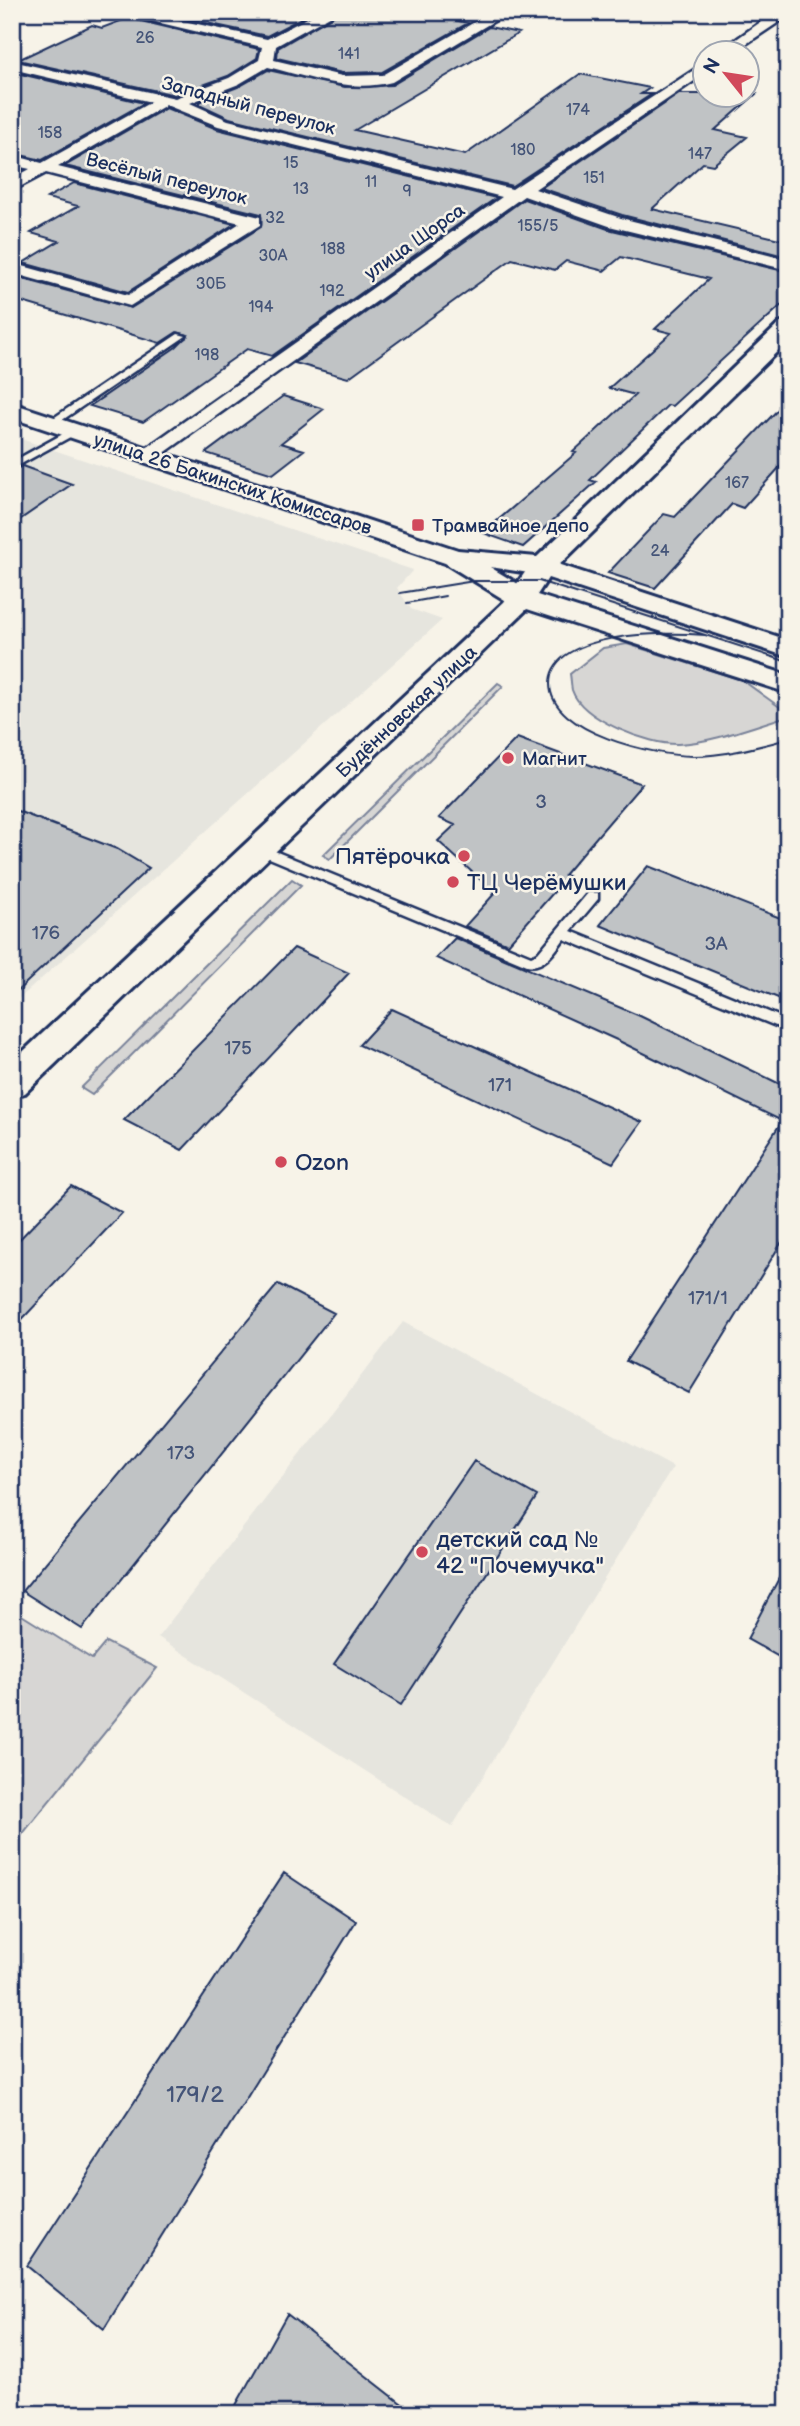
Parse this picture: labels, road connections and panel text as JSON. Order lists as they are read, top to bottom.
{
  "streets": {
    "main road": ["улица 26 Бакинских Комиссаров", "Будённовская улица"],
    "street": ["Западный переулок", "Весёлый переулок", "улица Щорса"]
  },
  "crossings": [
    ["Западный переулок", "улица Щорса"],
    ["улица Щорса", "улица 26 Бакинских Комиссаров"],
    ["улица 26 Бакинских Комиссаров", "Будённовская улица"]
  ],
  "places": {
    "transit": ["Трамвайное депо"],
    "other": [
      "Магнит",
      "Пятёрочка",
      "ТЦ Черёмушки",
      "Ozon",
      "детский сад № 42 \"Почемучка\""
    ]
  },
  "house_numbers": [
    "26",
    "141",
    "174",
    "158",
    "180",
    "147",
    "15",
    "151",
    "11",
    "13",
    "9",
    "32",
    "155/5",
    "188",
    "30А",
    "30Б",
    "192",
    "194",
    "198",
    "167",
    "24",
    "3",
    "176",
    "3А",
    "175",
    "171",
    "171/1",
    "173",
    "179/2"
  ],
  "north": "top left"
}
